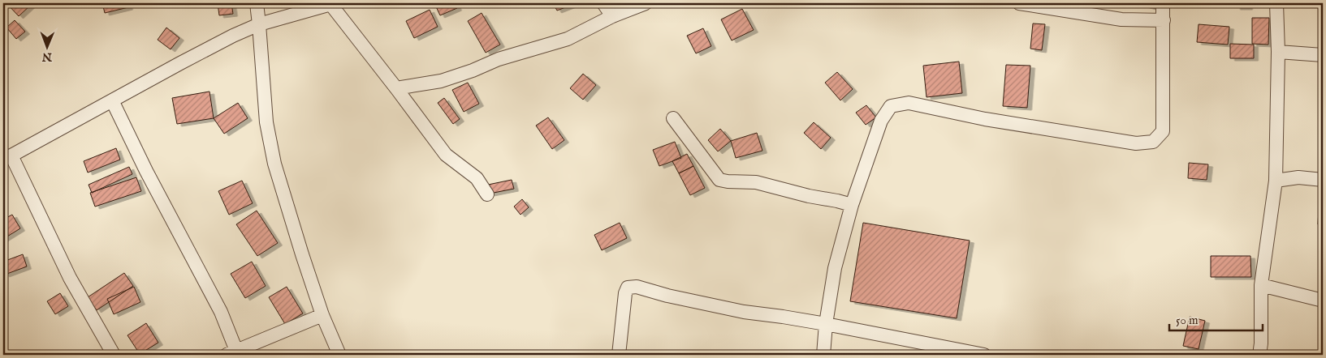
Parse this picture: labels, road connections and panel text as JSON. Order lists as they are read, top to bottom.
{
  "scale_bar": "50 m",
  "north": "bottom"
}
